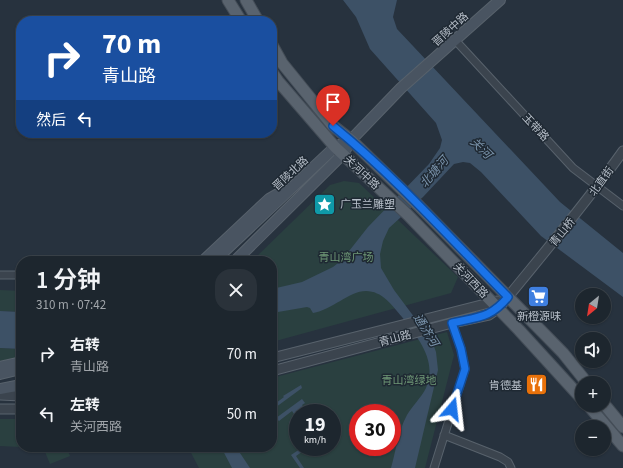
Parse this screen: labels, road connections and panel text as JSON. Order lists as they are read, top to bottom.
{
  "streets": {
    "main road": [
      "晋陵中路",
      "关河中路",
      "晋陵北路",
      "关河西路"
    ],
    "street": [
      "玉带路",
      "北直街",
      "青山桥",
      "青山路"
    ]
  },
  "crossings": [
    ["晋陵中路", "玉带路"],
    ["晋陵中路", "关河中路"],
    ["晋陵中路", "晋陵北路"],
    ["玉带路", "北直街"],
    ["关河中路", "晋陵北路"],
    ["关河中路", "关河西路"],
    ["北直街", "青山桥"],
    ["青山桥", "关河西路"],
    ["青山桥", "青山路"],
    ["关河西路", "青山路"]
  ],
  "water": ["关河", "北塘河", "通济河"],
  "parks": ["青山湾广场", "青山湾绿地"],
  "places": {
    "place": ["广玉兰雕塑"],
    "supermarket": ["新橙源味"],
    "restaurant": ["肯德基"]
  },
  "north": "bottom left",
  "page": {
    "turn": ["70 m", "青山路"],
    "then": "然后",
    "heading": ["1 分钟", "310 m · 07:42"],
    "map_buttons": ["+", "−"],
    "list": [
      {
        "name": "右转",
        "note": "青山路",
        "value": "70 m"
      },
      {
        "name": "左转",
        "note": "关河西路",
        "value": "50 m"
      }
    ],
    "speed": "19 km/h",
    "limit": "30"
  }
}
